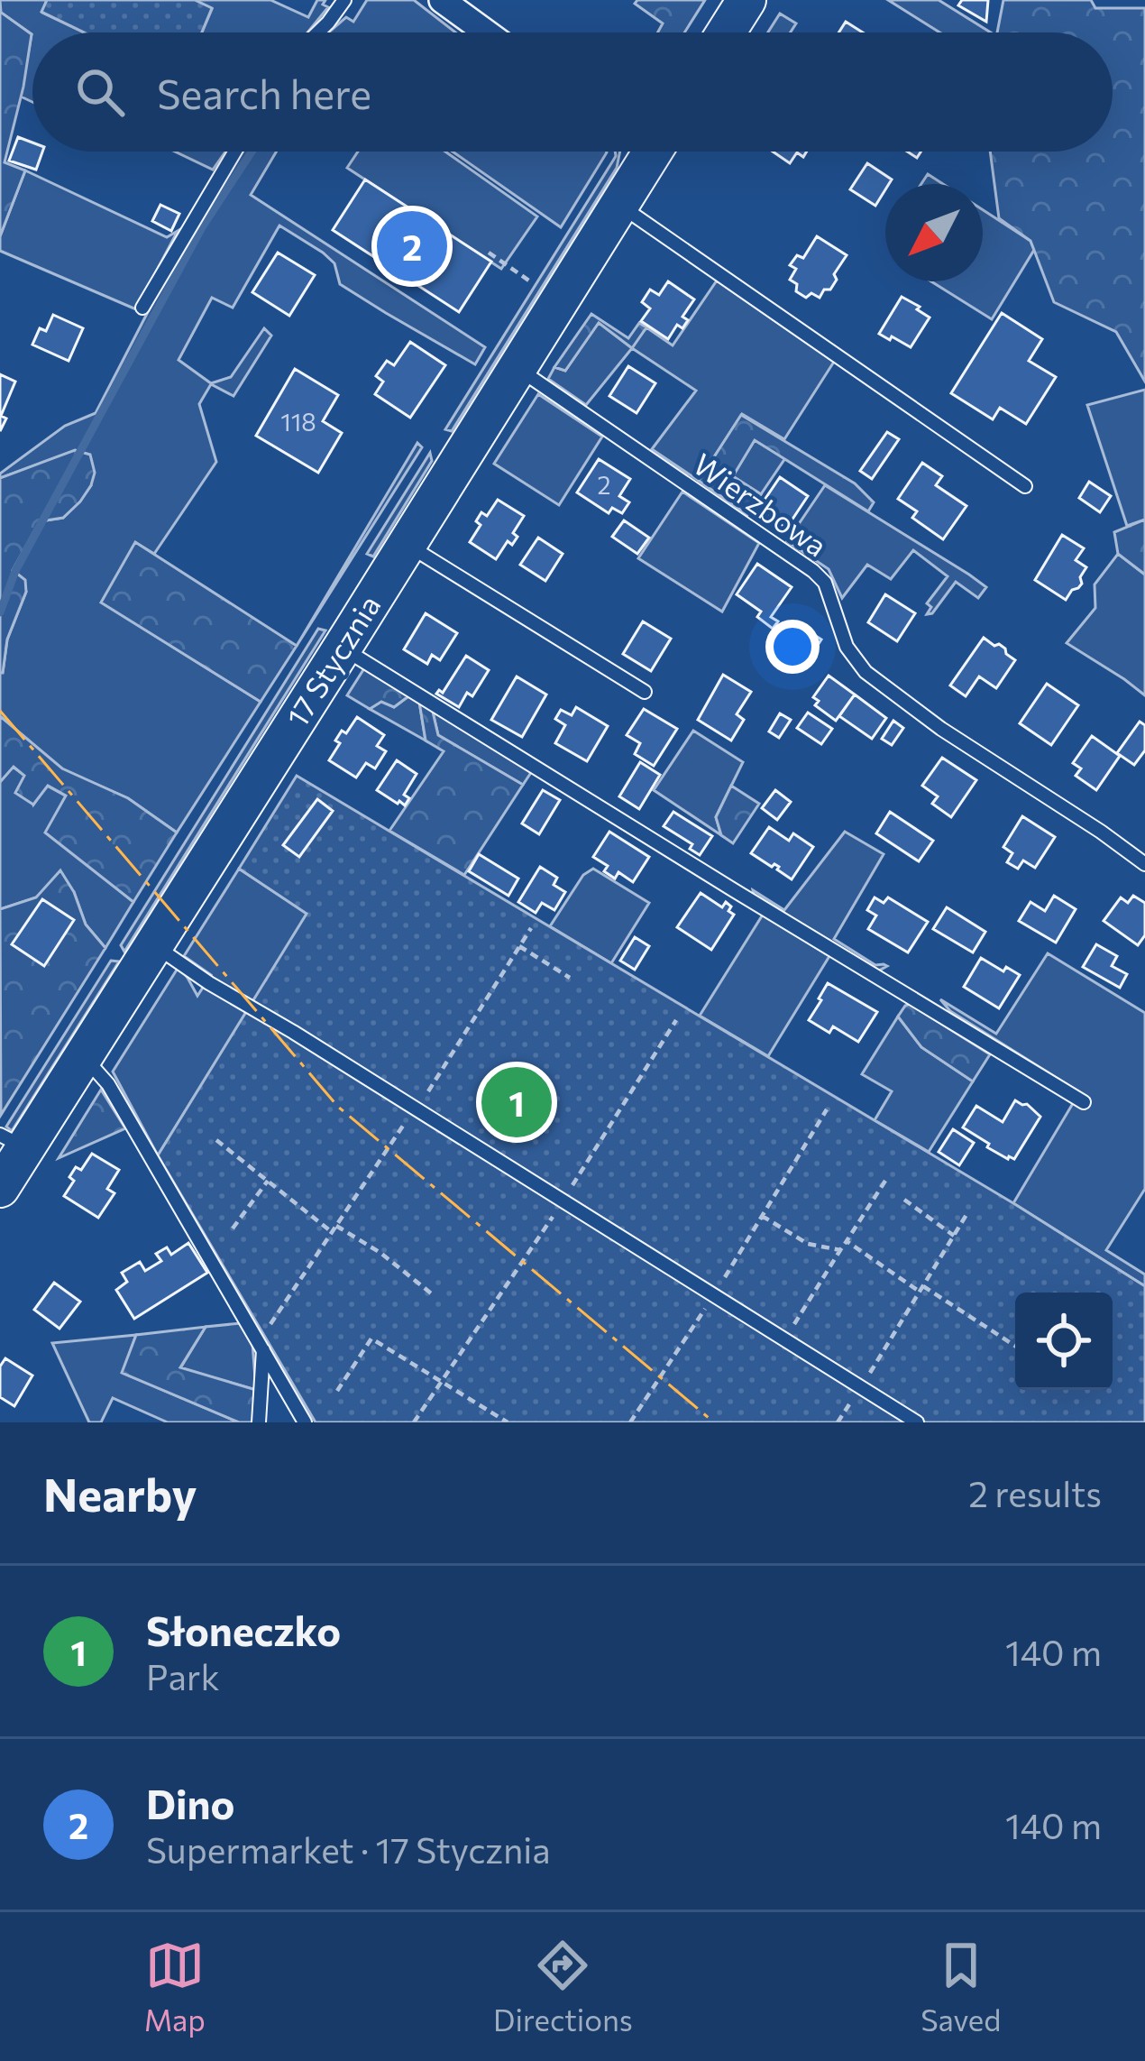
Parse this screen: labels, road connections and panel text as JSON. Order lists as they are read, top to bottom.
{
  "streets": {
    "main road": ["17 Stycznia"],
    "lane": ["Wierzbowa"]
  },
  "crossings": [
    ["Wierzbowa", "17 Stycznia"]
  ],
  "house_numbers": ["118", "2"],
  "north": "bottom left",
  "page": {
    "search": "Search here",
    "pins": ["2", "1"],
    "heading": ["Nearby", "2 results"],
    "list": [
      {
        "mark": "1",
        "name": "Słoneczko",
        "note": "Park",
        "value": "140 m"
      },
      {
        "mark": "2",
        "name": "Dino",
        "note": "Supermarket · 17 Stycznia",
        "value": "140 m"
      }
    ],
    "nav": ["Map", "Directions", "Saved"]
  }
}
